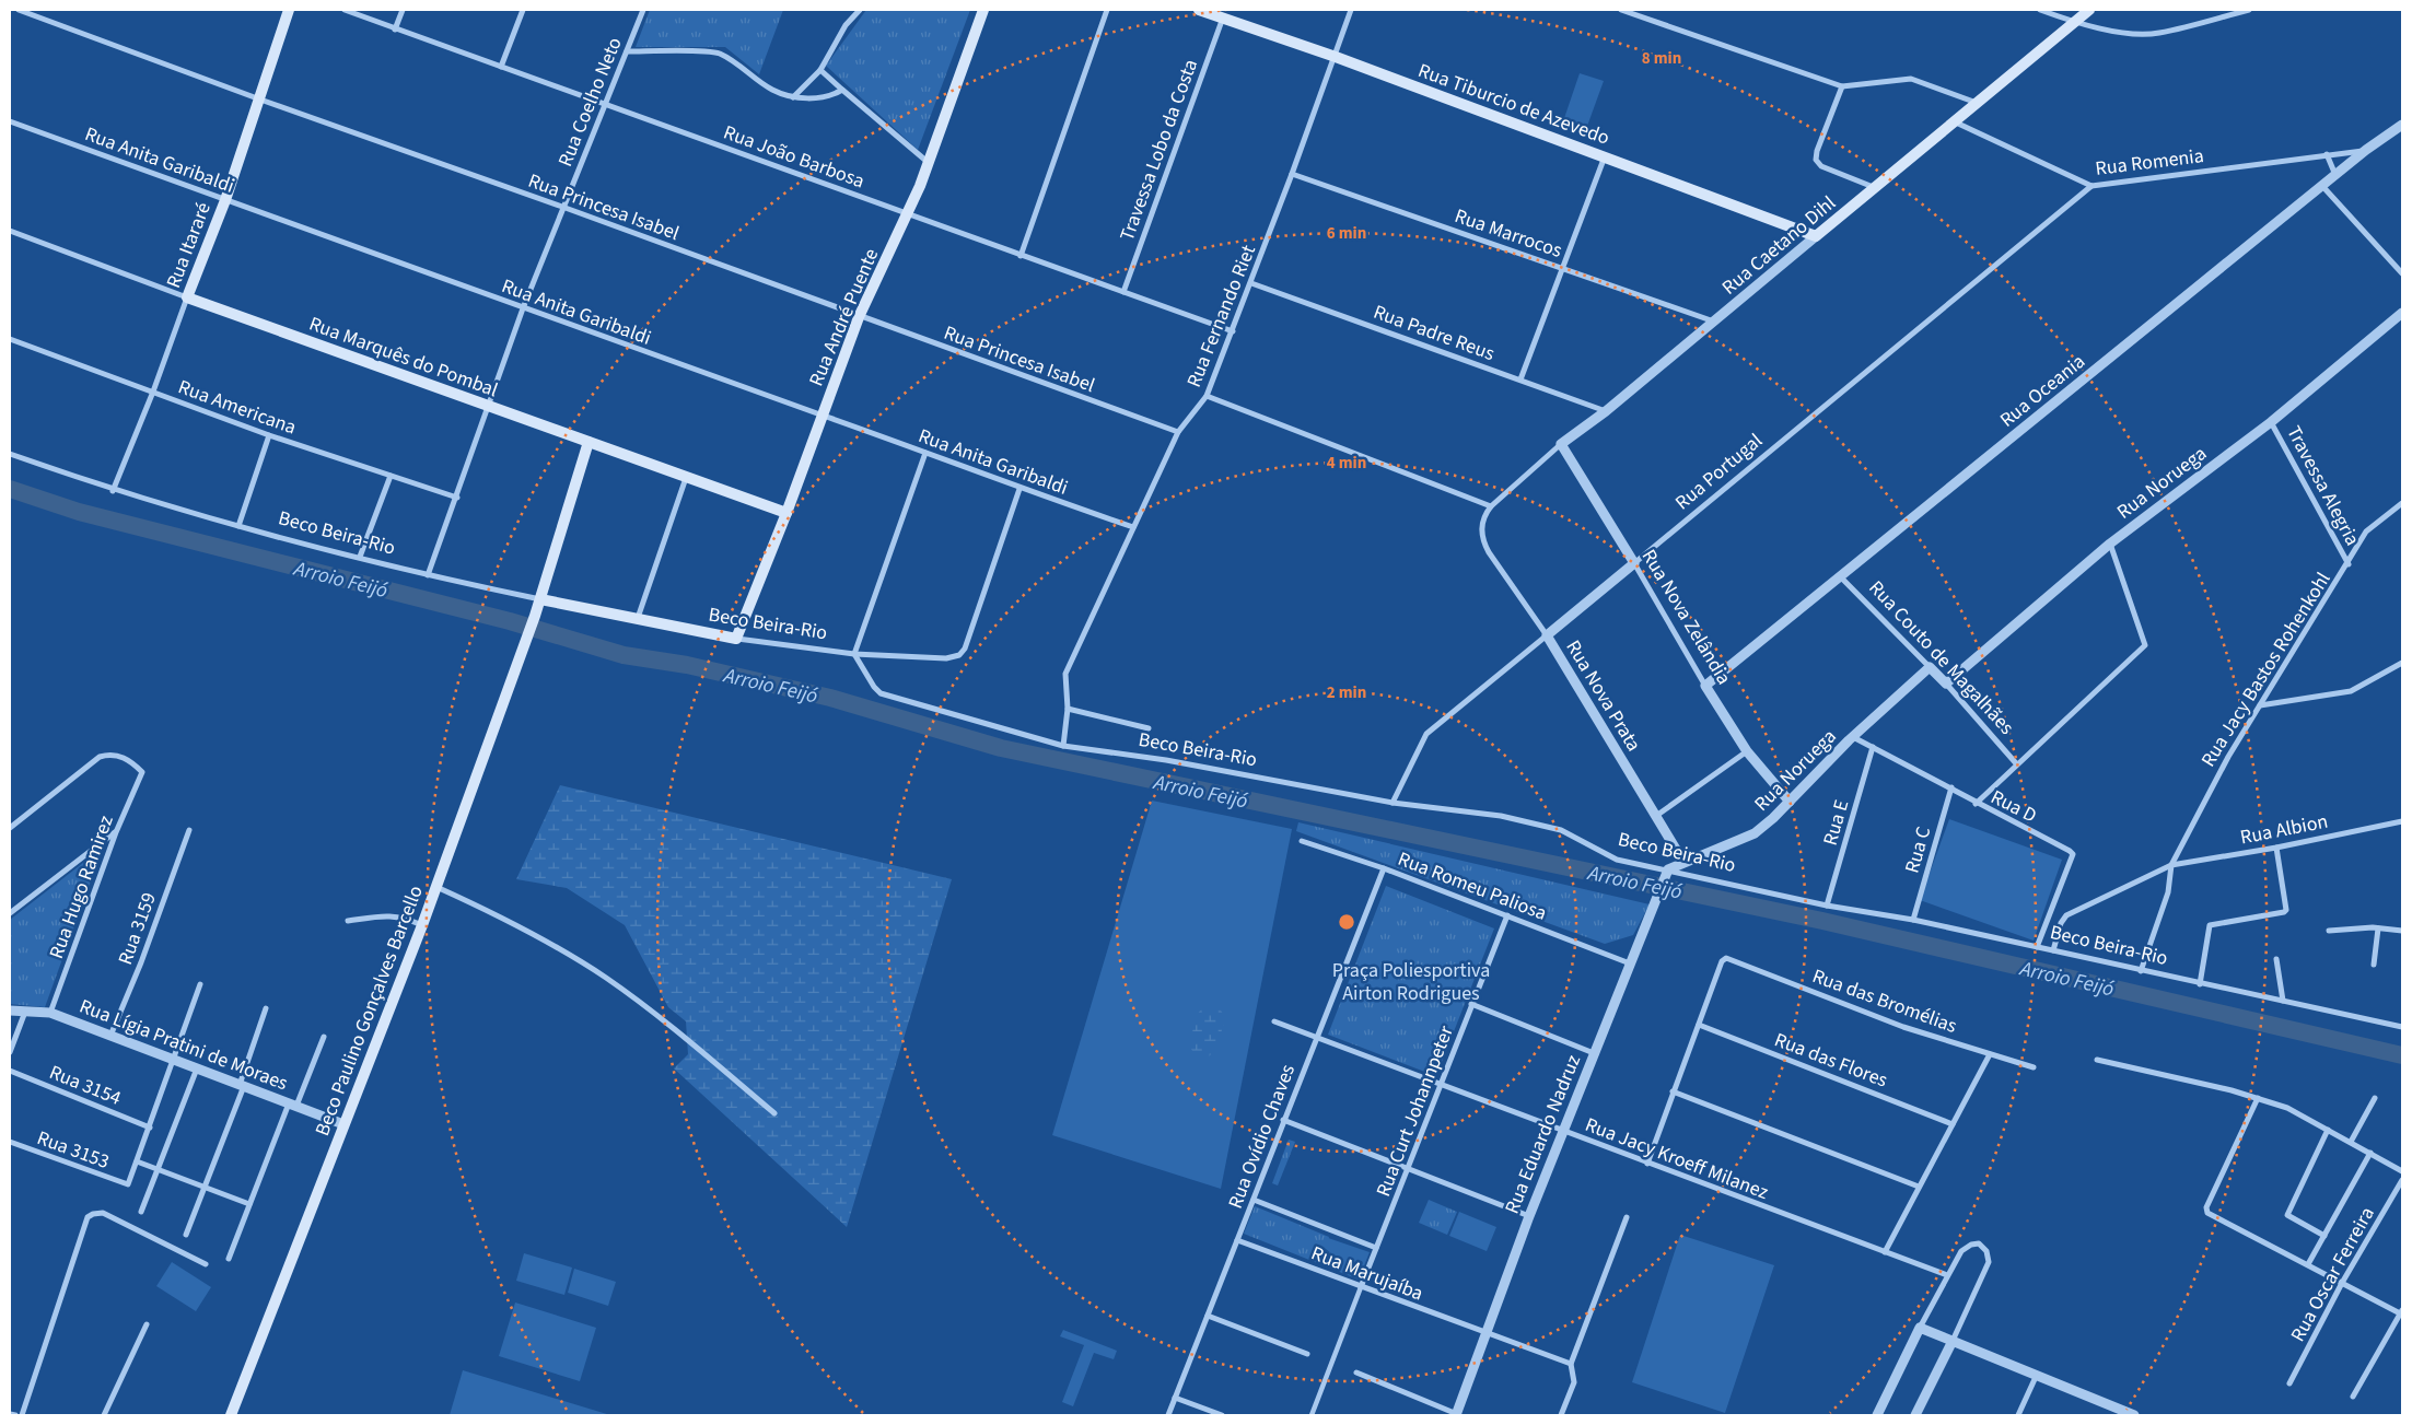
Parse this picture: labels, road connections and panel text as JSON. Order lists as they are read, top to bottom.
{
  "streets": {
    "main road": [
      "Rua Tiburcio de Azevedo",
      "Rua Itararé",
      "Rua Caetano Dihl",
      "Rua André Puente",
      "Rua Marquês do Pombal",
      "Beco Beira-Rio",
      "Beco Paulino Gonçalves Barcello"
    ],
    "street": [
      "Rua Coelho Neto",
      "Travessa Lobo da Costa",
      "Rua João Barbosa",
      "Rua Anita Garibaldi",
      "Rua Romenia",
      "Rua Princesa Isabel",
      "Rua Marrocos",
      "Rua Fernando Riet",
      "Rua Padre Reus",
      "Rua Oceania",
      "Rua Americana",
      "Rua Portugal",
      "Rua Noruega",
      "Travessa Alegria",
      "Rua Nova Zelândia",
      "Rua Couto de Magalhães",
      "Rua Jacy Bastos Rohenkohl",
      "Rua Nova Prata",
      "Rua D",
      "Rua E",
      "Rua Albion",
      "Rua C",
      "Rua Romeu Paliosa",
      "Rua Hugo Ramirez",
      "Rua 3159",
      "Rua das Bromélias",
      "Rua Lígia Pratini de Moraes",
      "Rua das Flores",
      "Rua 3154",
      "Rua Curt Johannpeter",
      "Rua Eduardo Nadruz",
      "Rua Ovídio Chaves",
      "Rua 3153",
      "Rua Jacy Kroeff Milanez",
      "Rua Marujaíba",
      "Rua Oscar Ferreira"
    ]
  },
  "crossings": [
    ["Rua Coelho Neto", "Rua João Barbosa"],
    ["Rua Coelho Neto", "Rua Anita Garibaldi"],
    ["Rua Coelho Neto", "Rua Princesa Isabel"],
    ["Rua Coelho Neto", "Rua Marquês do Pombal"],
    ["Rua Coelho Neto", "Rua Americana"],
    ["Rua Coelho Neto", "Beco Beira-Rio"],
    ["Rua Tiburcio de Azevedo", "Travessa Lobo da Costa"],
    ["Rua Tiburcio de Azevedo", "Rua Caetano Dihl"],
    ["Rua Tiburcio de Azevedo", "Rua Fernando Riet"],
    ["Travessa Lobo da Costa", "Rua João Barbosa"],
    ["Rua João Barbosa", "Rua Fernando Riet"],
    ["Rua João Barbosa", "Rua André Puente"],
    ["Rua Anita Garibaldi", "Rua Itararé"],
    ["Rua Anita Garibaldi", "Rua Fernando Riet"],
    ["Rua Anita Garibaldi", "Rua André Puente"],
    ["Rua Romenia", "Rua Caetano Dihl"],
    ["Rua Romenia", "Rua Oceania"],
    ["Rua Romenia", "Rua Portugal"],
    ["Rua Princesa Isabel", "Rua Itararé"],
    ["Rua Princesa Isabel", "Rua Fernando Riet"],
    ["Rua Princesa Isabel", "Rua André Puente"],
    ["Rua Marrocos", "Rua Caetano Dihl"],
    ["Rua Marrocos", "Rua Fernando Riet"],
    ["Rua Itararé", "Rua Marquês do Pombal"],
    ["Rua Itararé", "Rua Americana"],
    ["Rua Itararé", "Beco Beira-Rio"],
    ["Rua Caetano Dihl", "Rua Padre Reus"],
    ["Rua Caetano Dihl", "Rua Nova Zelândia"],
    ["Rua Caetano Dihl", "Rua Nova Prata"],
    ["Rua Fernando Riet", "Rua Padre Reus"],
    ["Rua Fernando Riet", "Beco Beira-Rio"],
    ["Rua André Puente", "Rua Marquês do Pombal"],
    ["Rua André Puente", "Beco Beira-Rio"],
    ["Rua Marquês do Pombal", "Beco Paulino Gonçalves Barcello"],
    ["Rua Oceania", "Rua Nova Zelândia"],
    ["Rua Oceania", "Rua Couto de Magalhães"],
    ["Rua Portugal", "Beco Beira-Rio"],
    ["Rua Portugal", "Rua Nova Zelândia"],
    ["Rua Portugal", "Rua Nova Prata"],
    ["Rua Noruega", "Travessa Alegria"],
    ["Rua Noruega", "Beco Beira-Rio"],
    ["Rua Noruega", "Rua Nova Zelândia"],
    ["Rua Noruega", "Rua Couto de Magalhães"],
    ["Rua Noruega", "Rua Nova Prata"],
    ["Rua Noruega", "Rua D"],
    ["Rua Noruega", "Rua Eduardo Nadruz"],
    ["Travessa Alegria", "Rua Jacy Bastos Rohenkohl"],
    ["Beco Beira-Rio", "Rua D"],
    ["Beco Beira-Rio", "Rua E"],
    ["Beco Beira-Rio", "Rua Albion"],
    ["Beco Beira-Rio", "Rua C"],
    ["Beco Beira-Rio", "Beco Paulino Gonçalves Barcello"],
    ["Beco Beira-Rio", "Rua Eduardo Nadruz"],
    ["Rua Couto de Magalhães", "Rua D"],
    ["Rua Jacy Bastos Rohenkohl", "Rua Albion"],
    ["Rua D", "Rua E"],
    ["Rua D", "Rua C"],
    ["Rua Romeu Paliosa", "Rua Curt Johannpeter"],
    ["Rua Romeu Paliosa", "Rua Eduardo Nadruz"],
    ["Rua Romeu Paliosa", "Rua Ovídio Chaves"],
    ["Rua Hugo Ramirez", "Rua Lígia Pratini de Moraes"],
    ["Rua 3159", "Rua Lígia Pratini de Moraes"],
    ["Rua das Bromélias", "Rua das Flores"],
    ["Beco Paulino Gonçalves Barcello", "Rua Lígia Pratini de Moraes"],
    ["Rua Curt Johannpeter", "Rua Jacy Kroeff Milanez"],
    ["Rua Curt Johannpeter", "Rua Marujaíba"],
    ["Rua Eduardo Nadruz", "Rua Jacy Kroeff Milanez"],
    ["Rua Eduardo Nadruz", "Rua Marujaíba"],
    ["Rua Ovídio Chaves", "Rua Jacy Kroeff Milanez"],
    ["Rua Ovídio Chaves", "Rua Marujaíba"]
  ],
  "water": ["Arroio Feijó"],
  "parks": ["Praça Poliesportiva Airton Rodrigues"],
  "rings": [
    "8 min",
    "6 min",
    "4 min",
    "2 min"
  ]
}
